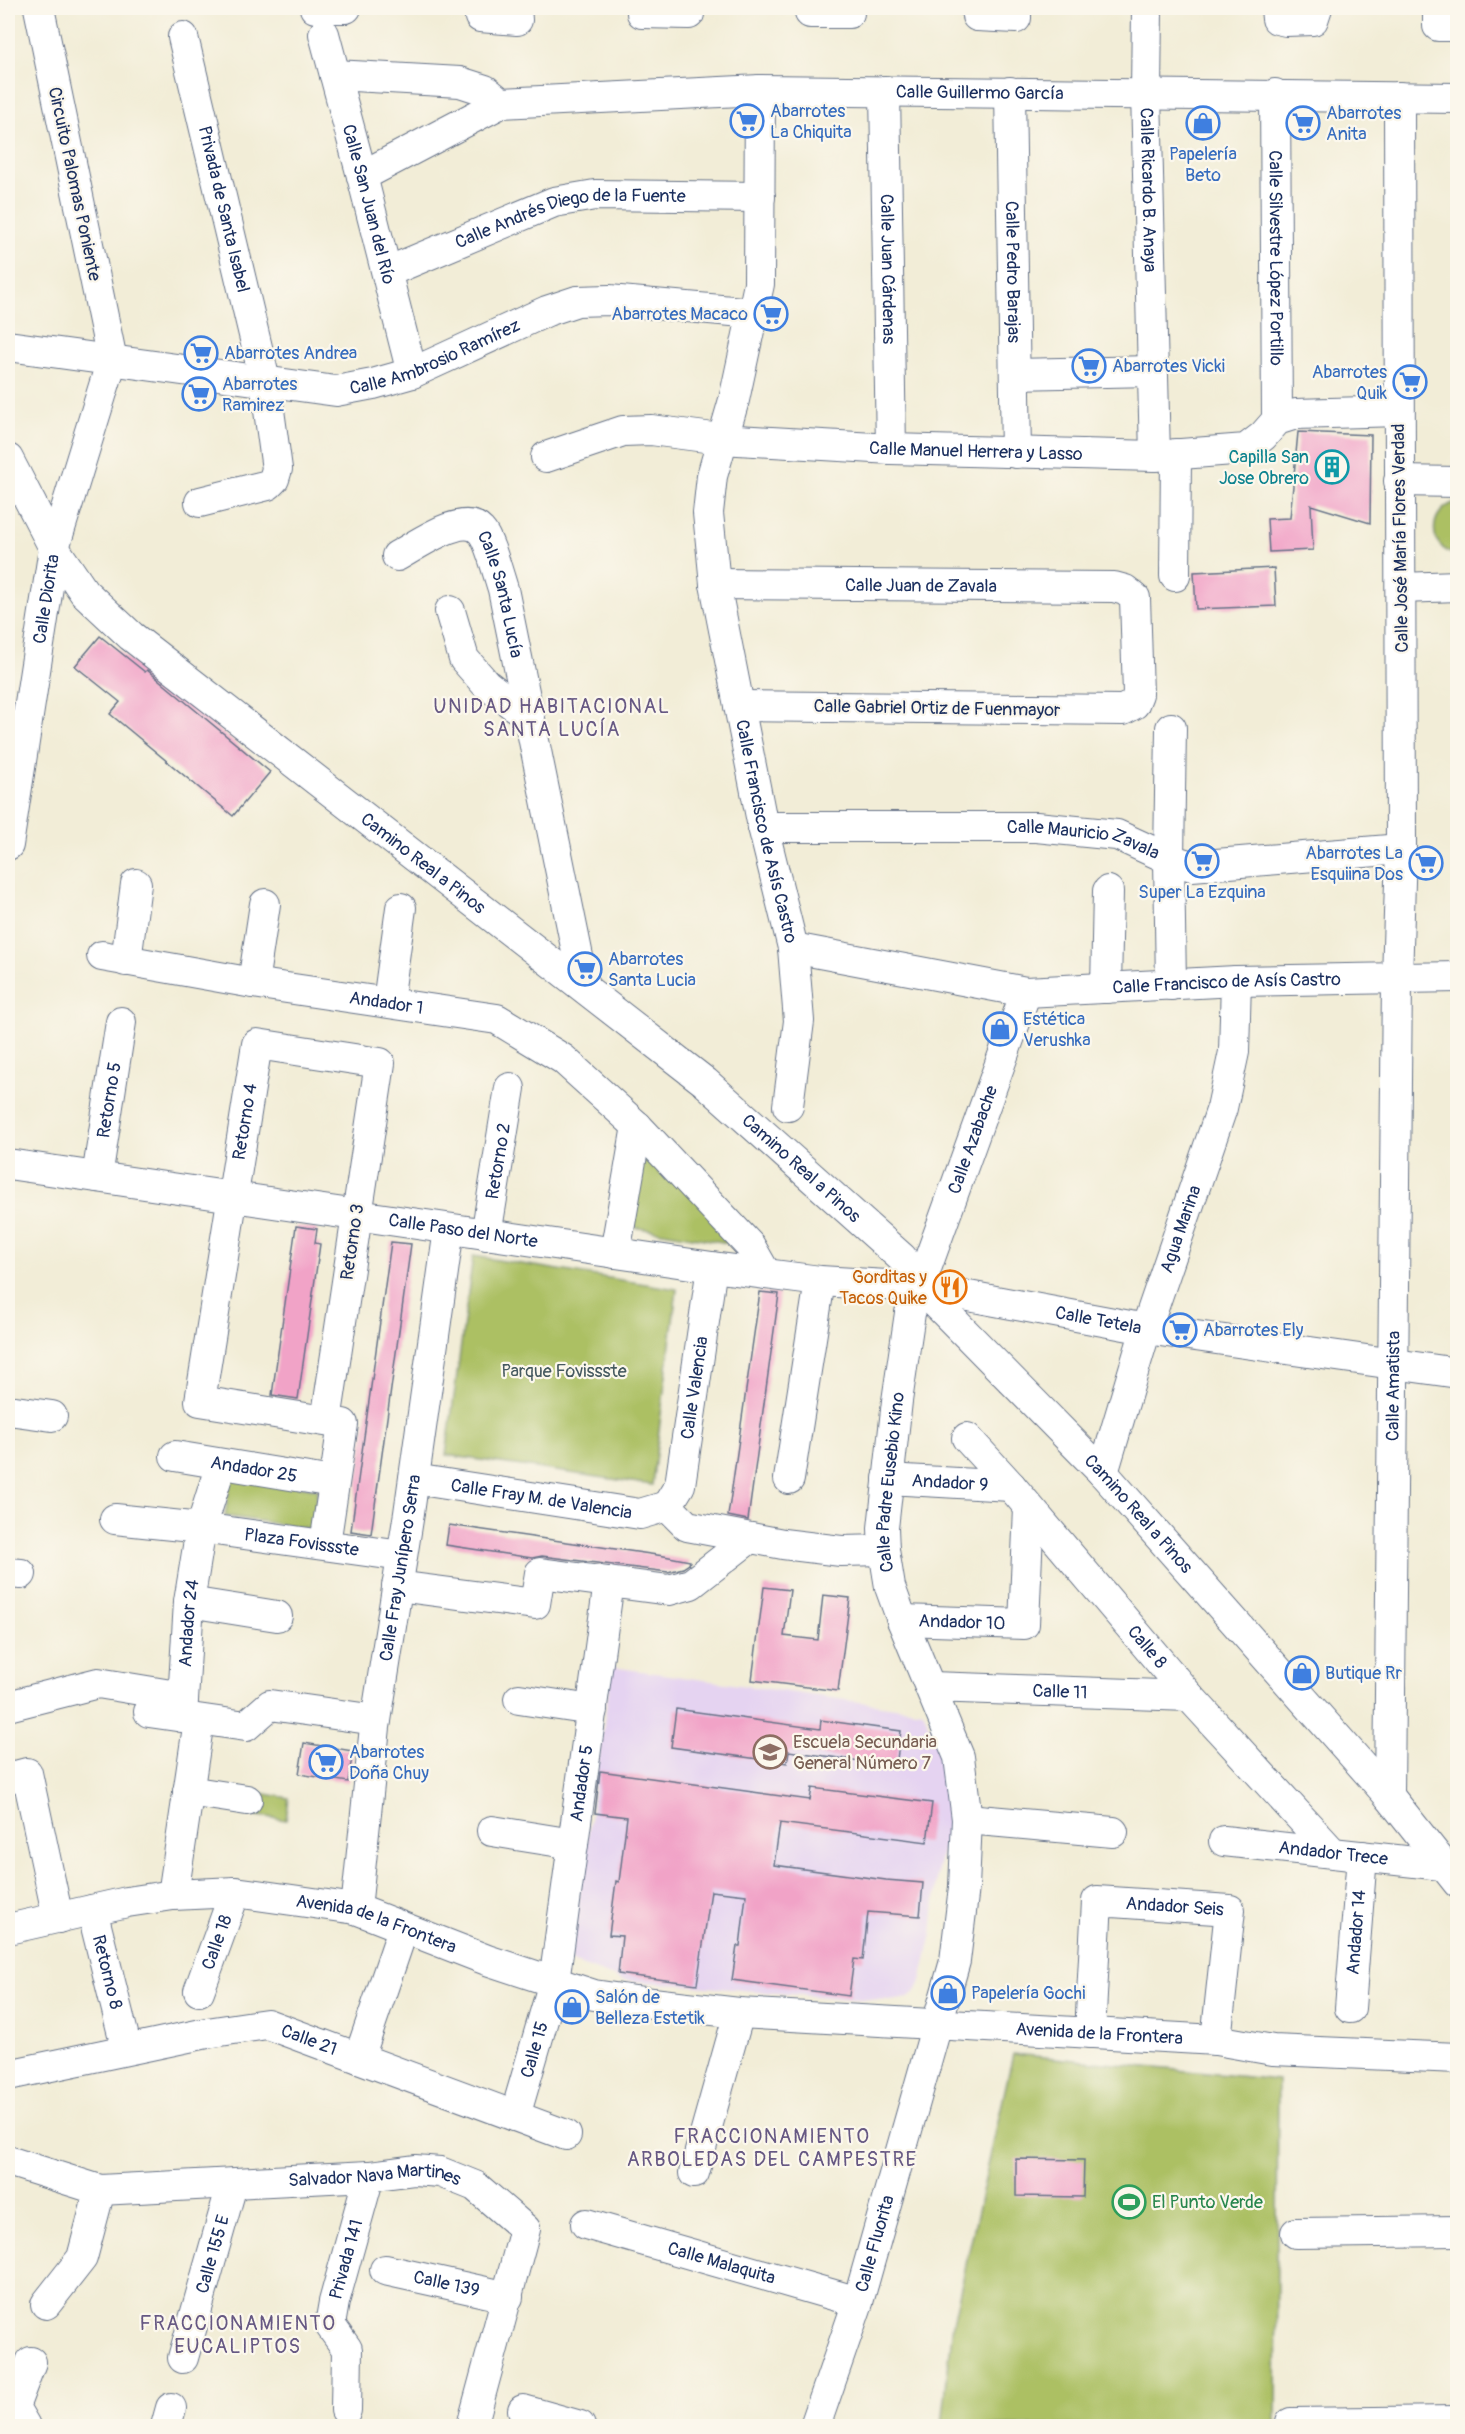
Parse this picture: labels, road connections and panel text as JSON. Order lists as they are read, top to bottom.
{
  "streets": {
    "street": [
      "Calle Guillermo García",
      "Circuito Palomas Poniente",
      "Calle Ricardo B. Anaya",
      "Calle San Juan del Río",
      "Privada de Santa Isabel",
      "Calle Andrés Diego de la Fuente",
      "Calle Silvestre López Portillo",
      "Calle Juan Cárdenas",
      "Calle Pedro Barajas",
      "Calle Ambrosio Ramírez",
      "Calle Manuel Herrera y Lasso",
      "Calle José María Flores Verdad",
      "Calle Juan de Zavala",
      "Calle Santa Lucía",
      "Calle Diorita",
      "Calle Gabriel Ortiz de Fuenmayor",
      "Calle Francisco de Asís Castro",
      "Calle Mauricio Zavala",
      "Camino Real a Pinos",
      "Andador 1",
      "Retorno 5",
      "Retorno 4",
      "Calle Azabache",
      "Retorno 2",
      "Agua Marina",
      "Calle Paso del Norte",
      "Retorno 3",
      "Calle Tetela",
      "Calle Amatista",
      "Calle Valencia",
      "Andador 25",
      "Calle Padre Eusebio Kino",
      "Andador 9",
      "Calle Fray M. de Valencia",
      "Plaza Fovissste",
      "Calle Fray Junípero Serra",
      "Andador 24",
      "Andador 10",
      "Calle 8",
      "Calle 11",
      "Andador 5",
      "Andador Trece",
      "Andador Seis",
      "Avenida de la Frontera",
      "Andador 14",
      "Calle 18",
      "Retorno 8",
      "Calle 21",
      "Calle 15",
      "Salvador Nava Martines",
      "Calle Fluorita",
      "Calle 155 E",
      "Privada 141",
      "Calle Malaquita",
      "Calle 139"
    ]
  },
  "crossings": [
    ["Calle Guillermo García", "Calle Ricardo B. Anaya"],
    ["Calle Guillermo García", "Calle San Juan del Río"],
    ["Calle Guillermo García", "Calle Silvestre López Portillo"],
    ["Calle Guillermo García", "Calle Juan Cárdenas"],
    ["Calle Guillermo García", "Calle Pedro Barajas"],
    ["Calle Guillermo García", "Calle José María Flores Verdad"],
    ["Calle Guillermo García", "Calle Francisco de Asís Castro"],
    ["Circuito Palomas Poniente", "Calle Ambrosio Ramírez"],
    ["Circuito Palomas Poniente", "Calle Diorita"],
    ["Calle Ricardo B. Anaya", "Calle Manuel Herrera y Lasso"],
    ["Calle San Juan del Río", "Calle Andrés Diego de la Fuente"],
    ["Calle San Juan del Río", "Calle Ambrosio Ramírez"],
    ["Privada de Santa Isabel", "Calle Ambrosio Ramírez"],
    ["Calle Andrés Diego de la Fuente", "Calle Francisco de Asís Castro"],
    ["Calle Silvestre López Portillo", "Calle Manuel Herrera y Lasso"],
    ["Calle Juan Cárdenas", "Calle Manuel Herrera y Lasso"],
    ["Calle Pedro Barajas", "Calle Manuel Herrera y Lasso"],
    ["Calle Ambrosio Ramírez", "Calle Diorita"],
    ["Calle Ambrosio Ramírez", "Calle Francisco de Asís Castro"],
    ["Calle Manuel Herrera y Lasso", "Calle Francisco de Asís Castro"],
    ["Calle José María Flores Verdad", "Calle Francisco de Asís Castro"],
    ["Calle José María Flores Verdad", "Calle Mauricio Zavala"],
    ["Calle José María Flores Verdad", "Calle Amatista"],
    ["Calle Juan de Zavala", "Calle Gabriel Ortiz de Fuenmayor"],
    ["Calle Juan de Zavala", "Calle Francisco de Asís Castro"],
    ["Calle Santa Lucía", "Camino Real a Pinos"],
    ["Calle Diorita", "Camino Real a Pinos"],
    ["Calle Gabriel Ortiz de Fuenmayor", "Calle Francisco de Asís Castro"],
    ["Calle Francisco de Asís Castro", "Calle Mauricio Zavala"],
    ["Calle Francisco de Asís Castro", "Calle Azabache"],
    ["Calle Francisco de Asís Castro", "Agua Marina"],
    ["Calle Francisco de Asís Castro", "Calle Amatista"],
    ["Camino Real a Pinos", "Calle Azabache"],
    ["Camino Real a Pinos", "Agua Marina"],
    ["Camino Real a Pinos", "Calle Paso del Norte"],
    ["Camino Real a Pinos", "Calle Tetela"],
    ["Camino Real a Pinos", "Calle Amatista"],
    ["Camino Real a Pinos", "Calle Padre Eusebio Kino"],
    ["Camino Real a Pinos", "Andador Trece"],
    ["Andador 1", "Calle Paso del Norte"],
    ["Retorno 5", "Calle Paso del Norte"],
    ["Retorno 4", "Calle Paso del Norte"],
    ["Retorno 4", "Retorno 3"],
    ["Calle Azabache", "Calle Paso del Norte"],
    ["Calle Azabache", "Calle Tetela"],
    ["Calle Azabache", "Calle Padre Eusebio Kino"],
    ["Retorno 2", "Calle Paso del Norte"],
    ["Agua Marina", "Calle Tetela"],
    ["Calle Paso del Norte", "Retorno 3"],
    ["Calle Paso del Norte", "Calle Tetela"],
    ["Calle Paso del Norte", "Calle Valencia"],
    ["Calle Paso del Norte", "Calle Padre Eusebio Kino"],
    ["Calle Paso del Norte", "Calle Fray Junípero Serra"],
    ["Calle Tetela", "Calle Amatista"],
    ["Calle Tetela", "Calle Padre Eusebio Kino"],
    ["Calle Valencia", "Calle Fray M. de Valencia"],
    ["Andador 25", "Andador 24"],
    ["Calle Padre Eusebio Kino", "Andador 9"],
    ["Calle Padre Eusebio Kino", "Andador 10"],
    ["Calle Padre Eusebio Kino", "Calle 11"],
    ["Calle Padre Eusebio Kino", "Avenida de la Frontera"],
    ["Calle Padre Eusebio Kino", "Calle Fluorita"],
    ["Andador 9", "Andador 10"],
    ["Andador 9", "Calle 8"],
    ["Calle Fray M. de Valencia", "Calle Fray Junípero Serra"],
    ["Plaza Fovissste", "Calle Fray Junípero Serra"],
    ["Plaza Fovissste", "Andador 24"],
    ["Calle Fray Junípero Serra", "Avenida de la Frontera"],
    ["Andador 24", "Avenida de la Frontera"],
    ["Andador 10", "Calle 8"],
    ["Calle 8", "Calle 11"],
    ["Calle 8", "Andador Trece"],
    ["Andador 5", "Avenida de la Frontera"],
    ["Andador 5", "Calle 15"],
    ["Andador Trece", "Andador 14"],
    ["Andador Seis", "Avenida de la Frontera"],
    ["Avenida de la Frontera", "Calle 18"],
    ["Avenida de la Frontera", "Retorno 8"],
    ["Avenida de la Frontera", "Calle 15"],
    ["Avenida de la Frontera", "Calle Fluorita"],
    ["Calle 21", "Calle 15"],
    ["Salvador Nava Martines", "Calle 155 E"],
    ["Salvador Nava Martines", "Privada 141"],
    ["Salvador Nava Martines", "Calle 139"],
    ["Calle Fluorita", "Calle Malaquita"]
  ],
  "districts": ["UNIDAD HABITACIONAL SANTA LUCÍA", "FRACCIONAMIENTO ARBOLEDAS DEL CAMPESTRE", "FRACCIONAMIENTO EUCALIPTOS"],
  "parks": ["Parque Fovissste"],
  "places": {
    "supermarket": [
      "Abarrotes La Chiquita",
      "Abarrotes Anita",
      "Abarrotes Macaco",
      "Abarrotes Andrea",
      "Abarrotes Vicki",
      "Abarrotes Quik",
      "Abarrotes Ramirez",
      "Super La Ezquina",
      "Abarrotes La Esquiina Dos",
      "Abarrotes Santa Lucia",
      "Abarrotes Ely",
      "Abarrotes Doña Chuy"
    ],
    "shop": [
      "Papelería Beto",
      "Estética Verushka",
      "Butique Rr",
      "Papelería Gochi",
      "Salón de Belleza Estetik"
    ],
    "building": ["Capilla San Jose Obrero"],
    "restaurant": ["Gorditas y Tacos Quike"],
    "school or university": ["Escuela Secundaria General Número 7"],
    "sports": ["El Punto Verde"]
  }
}
